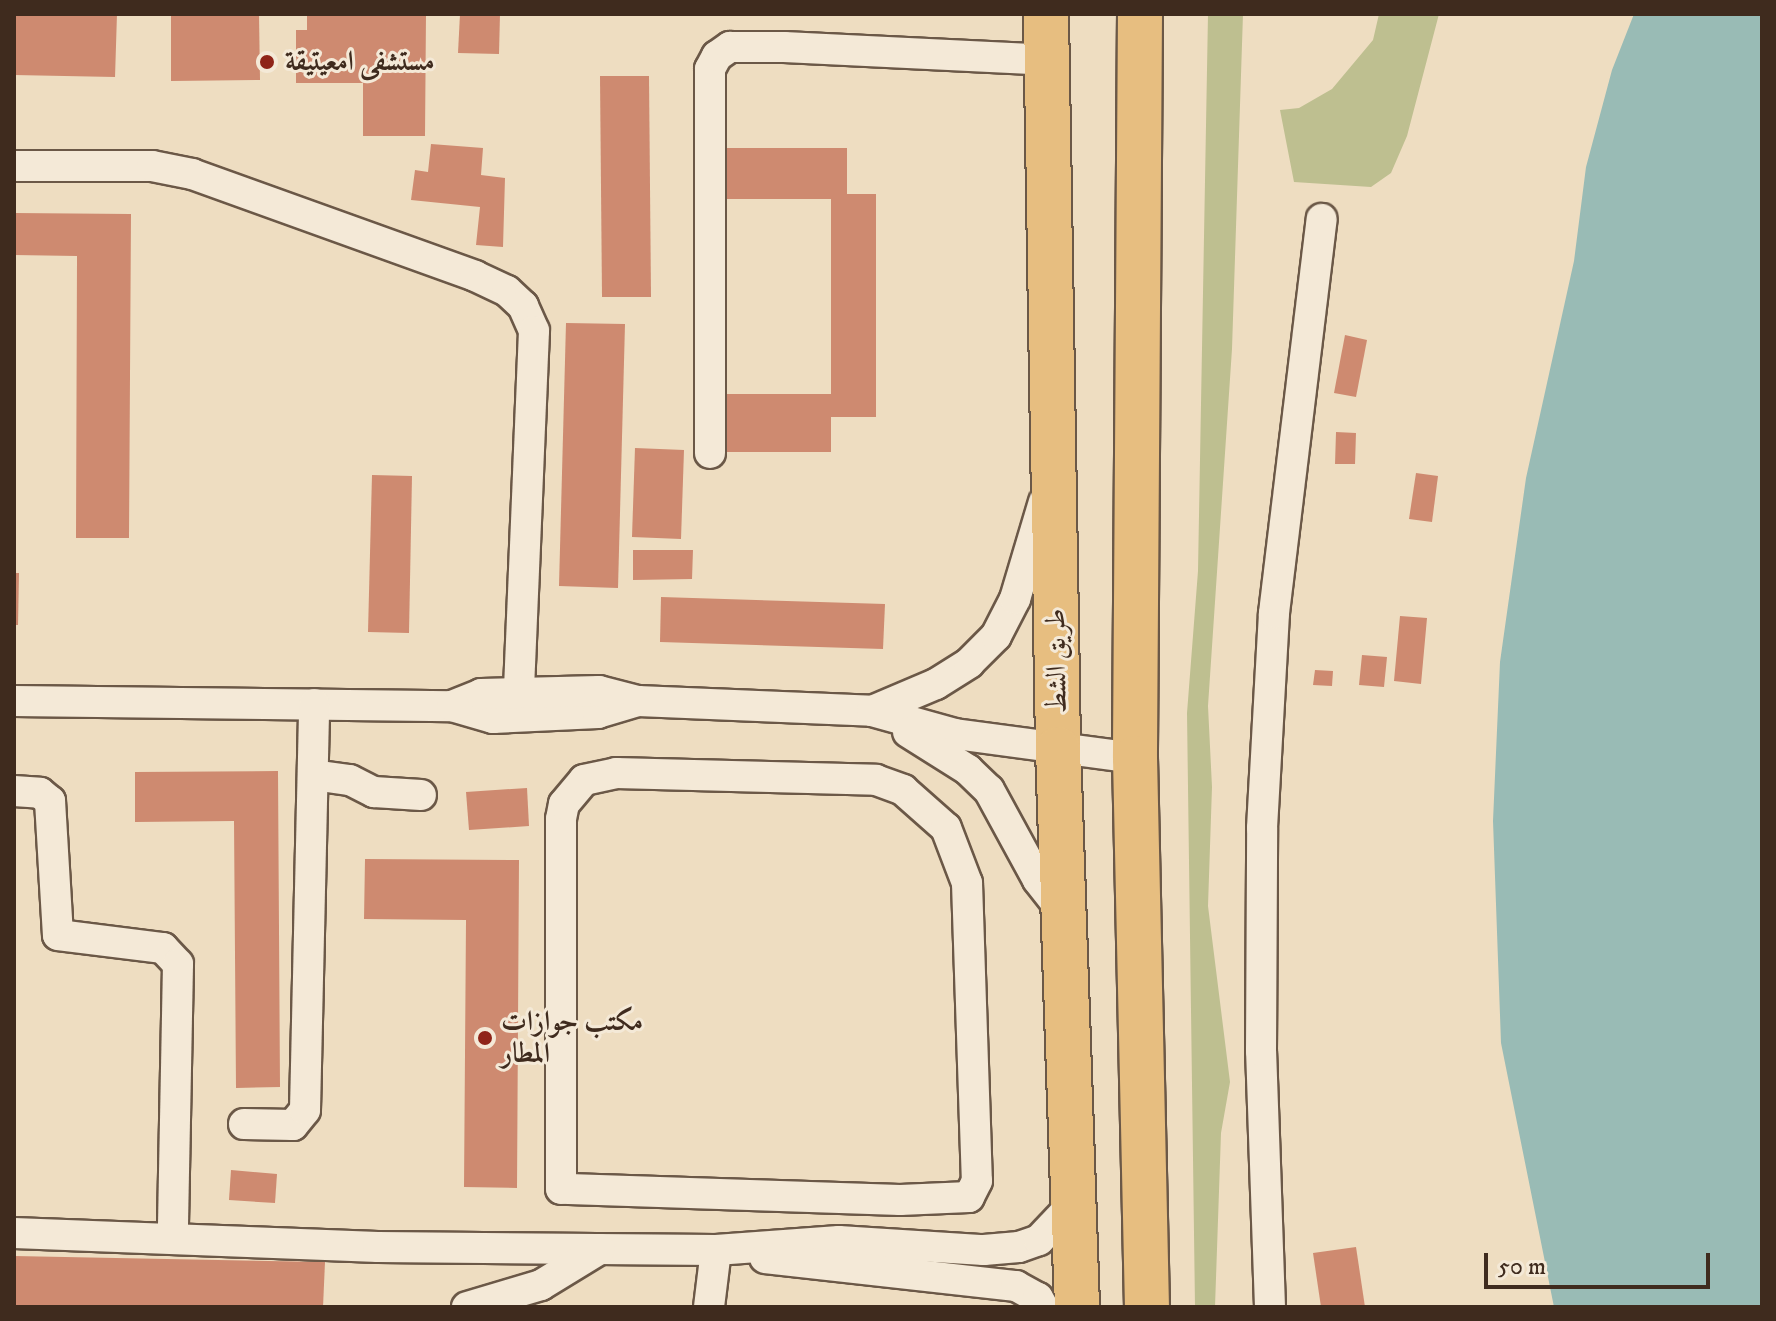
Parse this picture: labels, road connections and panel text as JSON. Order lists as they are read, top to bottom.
{
  "streets": {
    "highway": ["طريق الشط"]
  },
  "places": ["مستشفى امعيتيقة", "مكتب جوازات المطار"],
  "scale_bar": "50 m"
}
